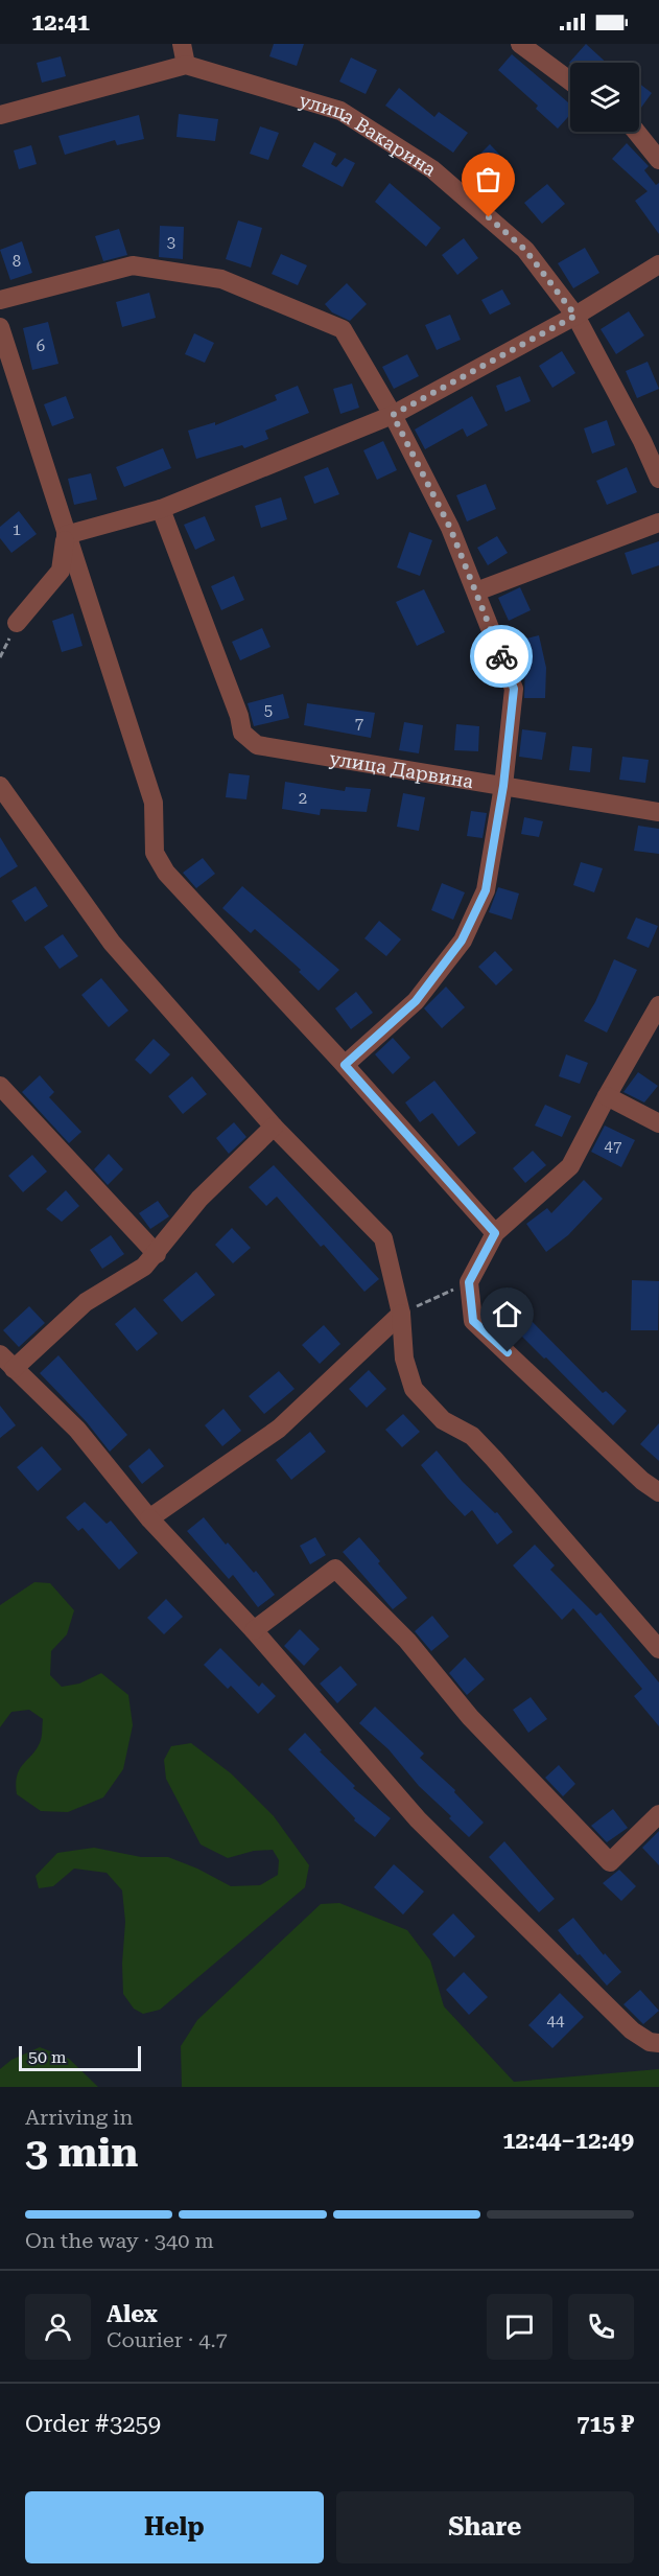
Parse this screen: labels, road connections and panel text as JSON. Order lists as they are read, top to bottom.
{
  "streets": {
    "street": ["улица Вакарина", "улица Дарвина"]
  },
  "house_numbers": [
    "3",
    "8",
    "6",
    "1",
    "5",
    "7",
    "2",
    "47",
    "44"
  ],
  "scale_bar": "50 m",
  "page": {
    "status": "12:41",
    "scale": "50 m",
    "heading": ["3 min", "Arriving in", "12:44–12:49"],
    "panel": [
      "Alex",
      "Courier · 4.7",
      "Order #3259",
      "715 ₽"
    ],
    "bar": "On the way · 340 m",
    "buttons": ["Help", "Share"]
  }
}
